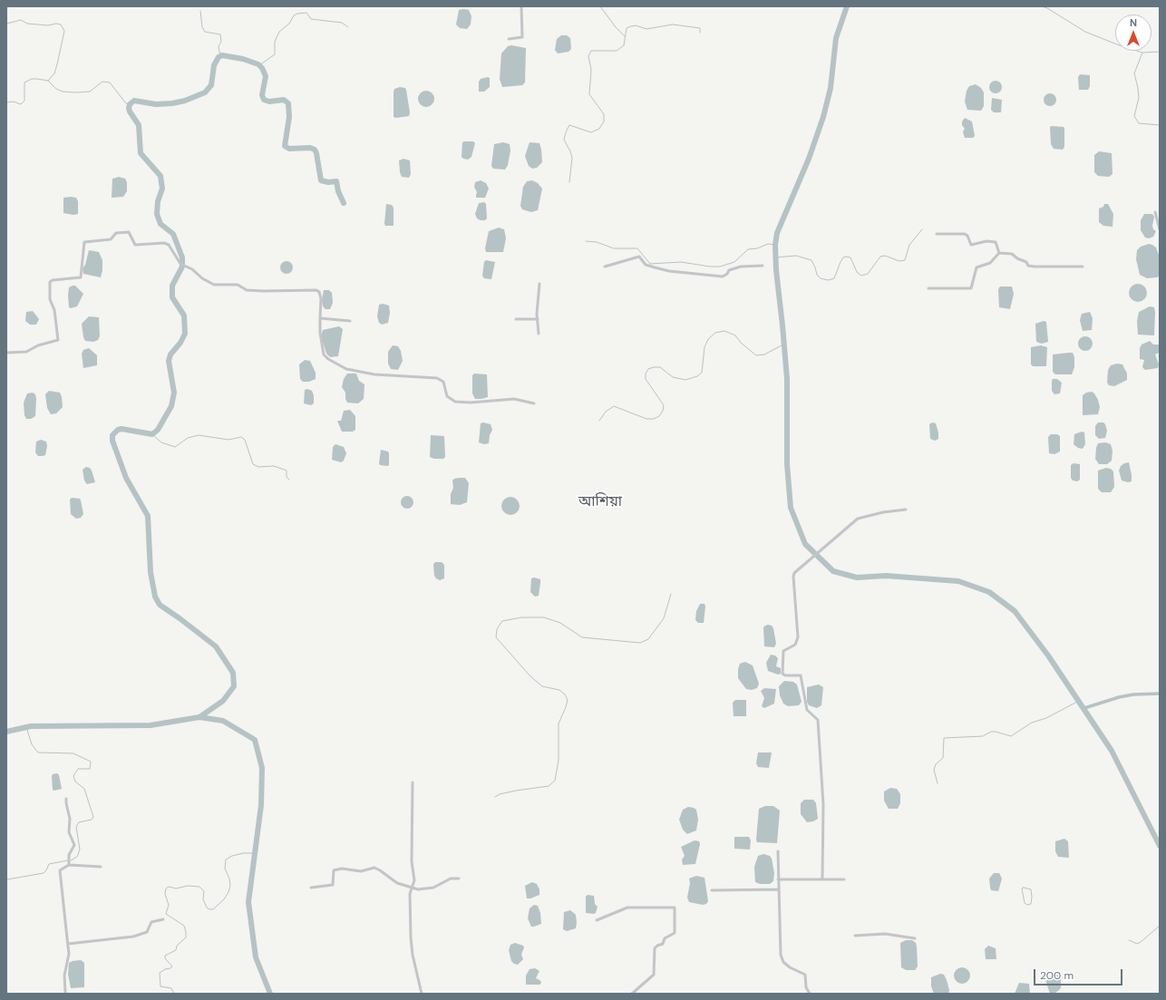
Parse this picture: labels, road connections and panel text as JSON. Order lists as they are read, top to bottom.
{
  "districts": ["আশিয়া"],
  "scale_bar": "200 m",
  "north": "top"
}
